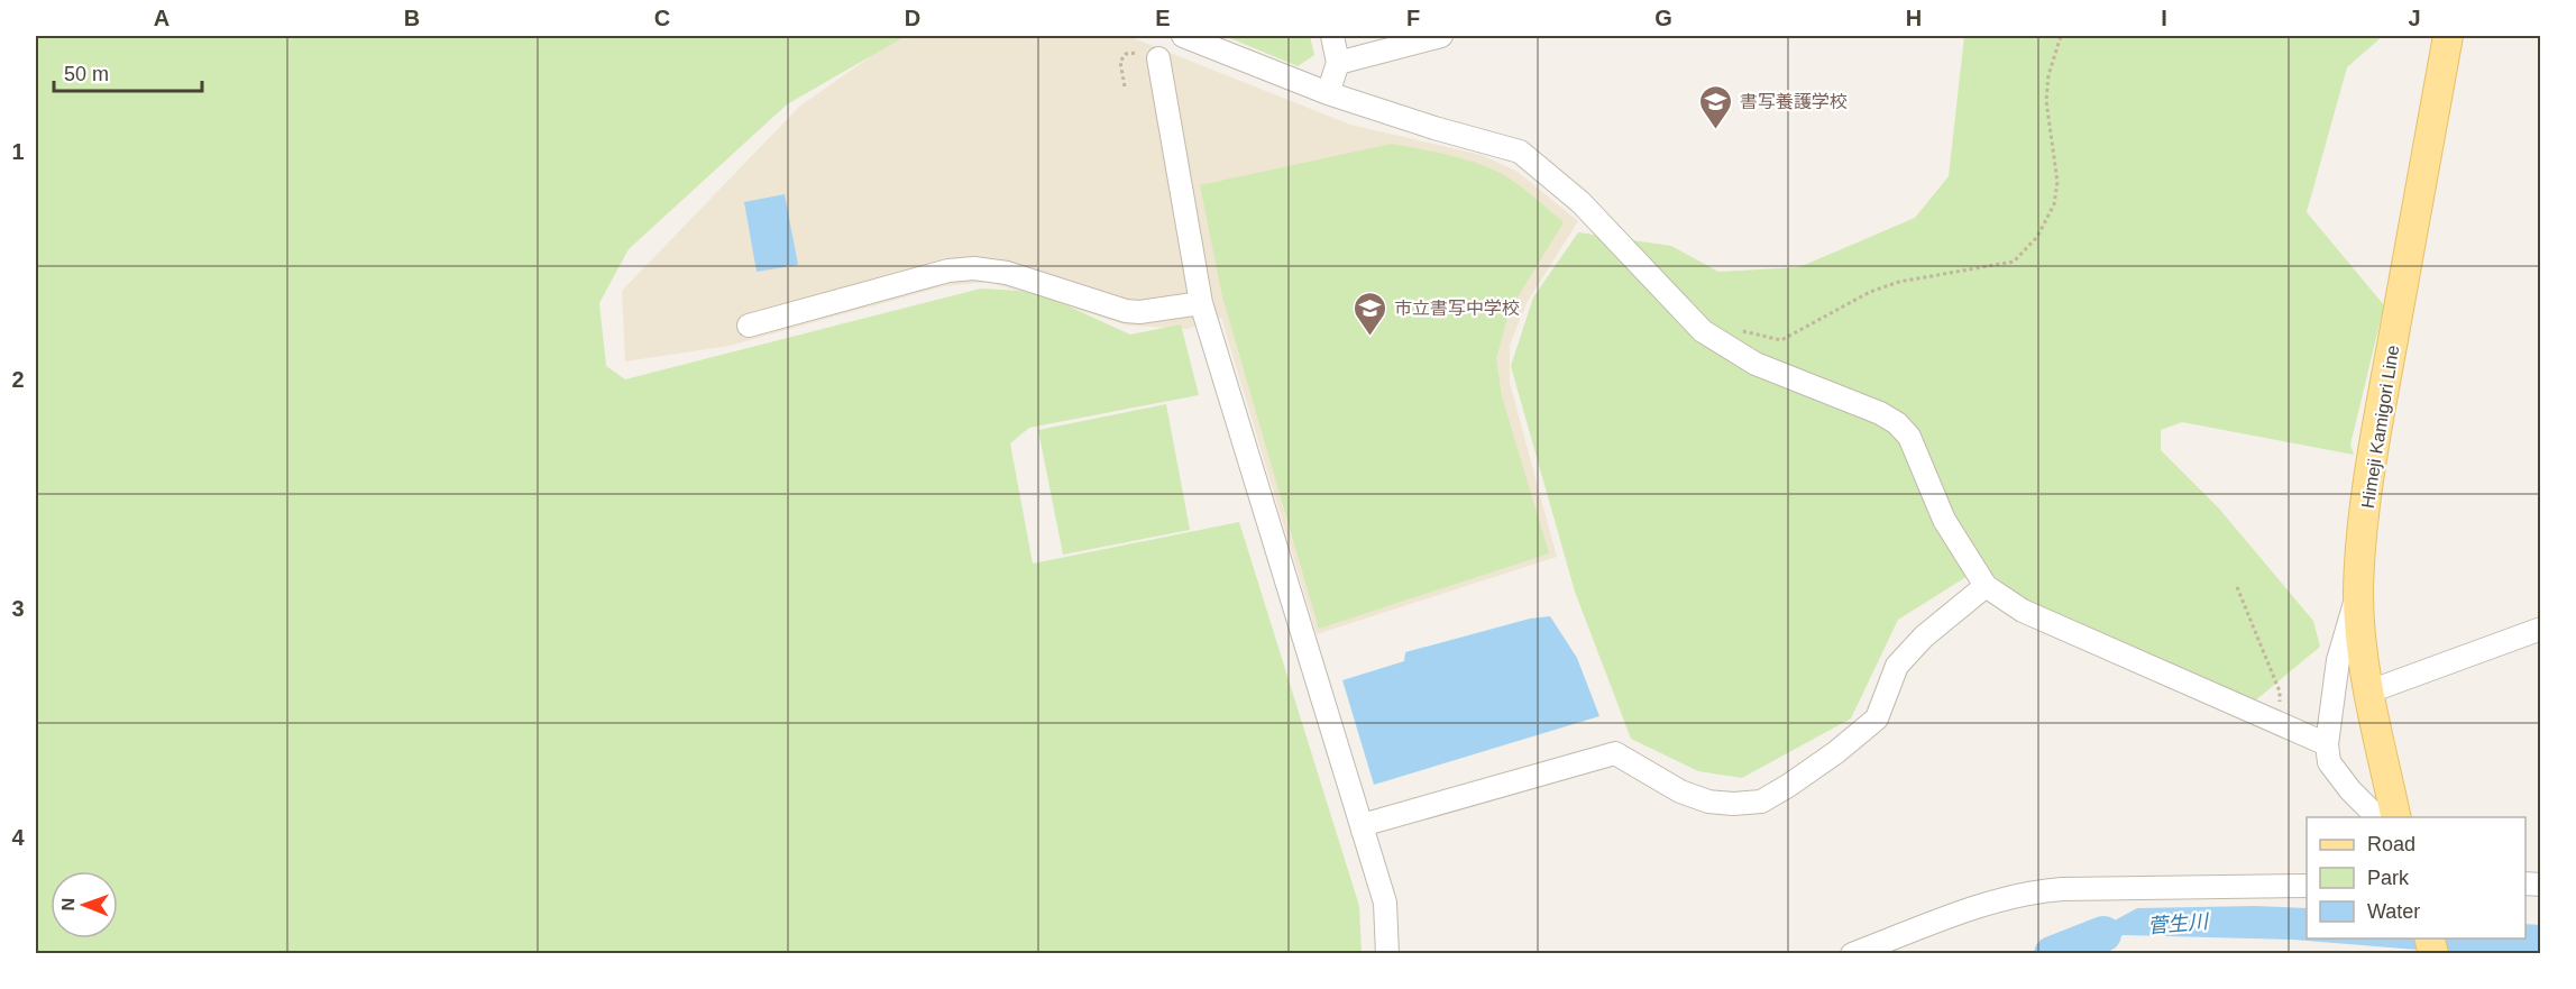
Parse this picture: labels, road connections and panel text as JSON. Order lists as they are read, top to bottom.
{
  "streets": {
    "main road": ["Himeji Kamigori Line"]
  },
  "water": ["菅生川"],
  "places": {
    "school or university": ["書写養護学校", "市立書写中学校"]
  },
  "legend": ["Road", "Park", "Water"],
  "scale_bar": "50 m",
  "north": "left",
  "grid": {
    "columns": [
      "A",
      "B",
      "C",
      "D",
      "E",
      "F",
      "G",
      "H",
      "I",
      "J"
    ],
    "rows": [
      "1",
      "2",
      "3",
      "4"
    ]
  }
}
